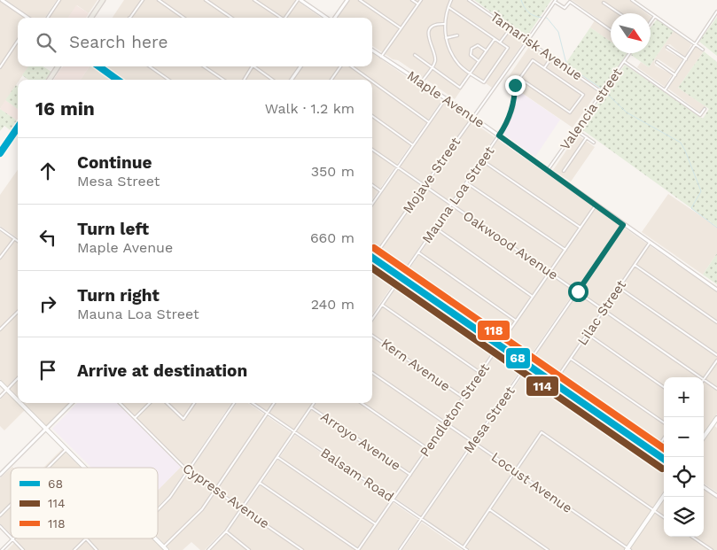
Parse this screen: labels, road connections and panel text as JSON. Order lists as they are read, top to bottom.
{
  "streets": {
    "street": [
      "Tamarisk Avenue",
      "Maple Avenue",
      "Valencia street",
      "Mojave Street",
      "Mauna Loa Street",
      "Oakwood Avenue",
      "Lilac Street",
      "Kern Avenue",
      "Pendleton Street",
      "Mesa Street",
      "Arroyo Avenue",
      "Balsam Road",
      "Locust Avenue",
      "Cypress Avenue"
    ]
  },
  "crossings": [
    ["Tamarisk Avenue", "Valencia street"],
    ["Tamarisk Avenue", "Mojave Street"],
    ["Maple Avenue", "Valencia street"],
    ["Maple Avenue", "Mojave Street"],
    ["Maple Avenue", "Mauna Loa Street"],
    ["Maple Avenue", "Lilac Street"],
    ["Maple Avenue", "Pendleton Street"],
    ["Maple Avenue", "Mesa Street"],
    ["Mojave Street", "Oakwood Avenue"],
    ["Mauna Loa Street", "Oakwood Avenue"],
    ["Oakwood Avenue", "Lilac Street"],
    ["Oakwood Avenue", "Pendleton Street"],
    ["Oakwood Avenue", "Mesa Street"],
    ["Kern Avenue", "Pendleton Street"],
    ["Pendleton Street", "Arroyo Avenue"],
    ["Pendleton Street", "Balsam Road"],
    ["Pendleton Street", "Locust Avenue"],
    ["Mesa Street", "Balsam Road"],
    ["Mesa Street", "Locust Avenue"]
  ],
  "lines": ["transit line 68", "transit line 118", "transit line 114"],
  "legend": ["68", "114", "118"],
  "north": "bottom right",
  "page": {
    "search": "Search here",
    "heading": ["16 min", "Walk · 1.2 km"],
    "list": [
      ["Continue", "Mesa Street", "350 m"],
      ["Turn left", "Maple Avenue", "660 m"],
      ["Turn right", "Mauna Loa Street", "240 m"],
      "Arrive at destination"
    ],
    "map_buttons": ["+", "−"]
  }
}
